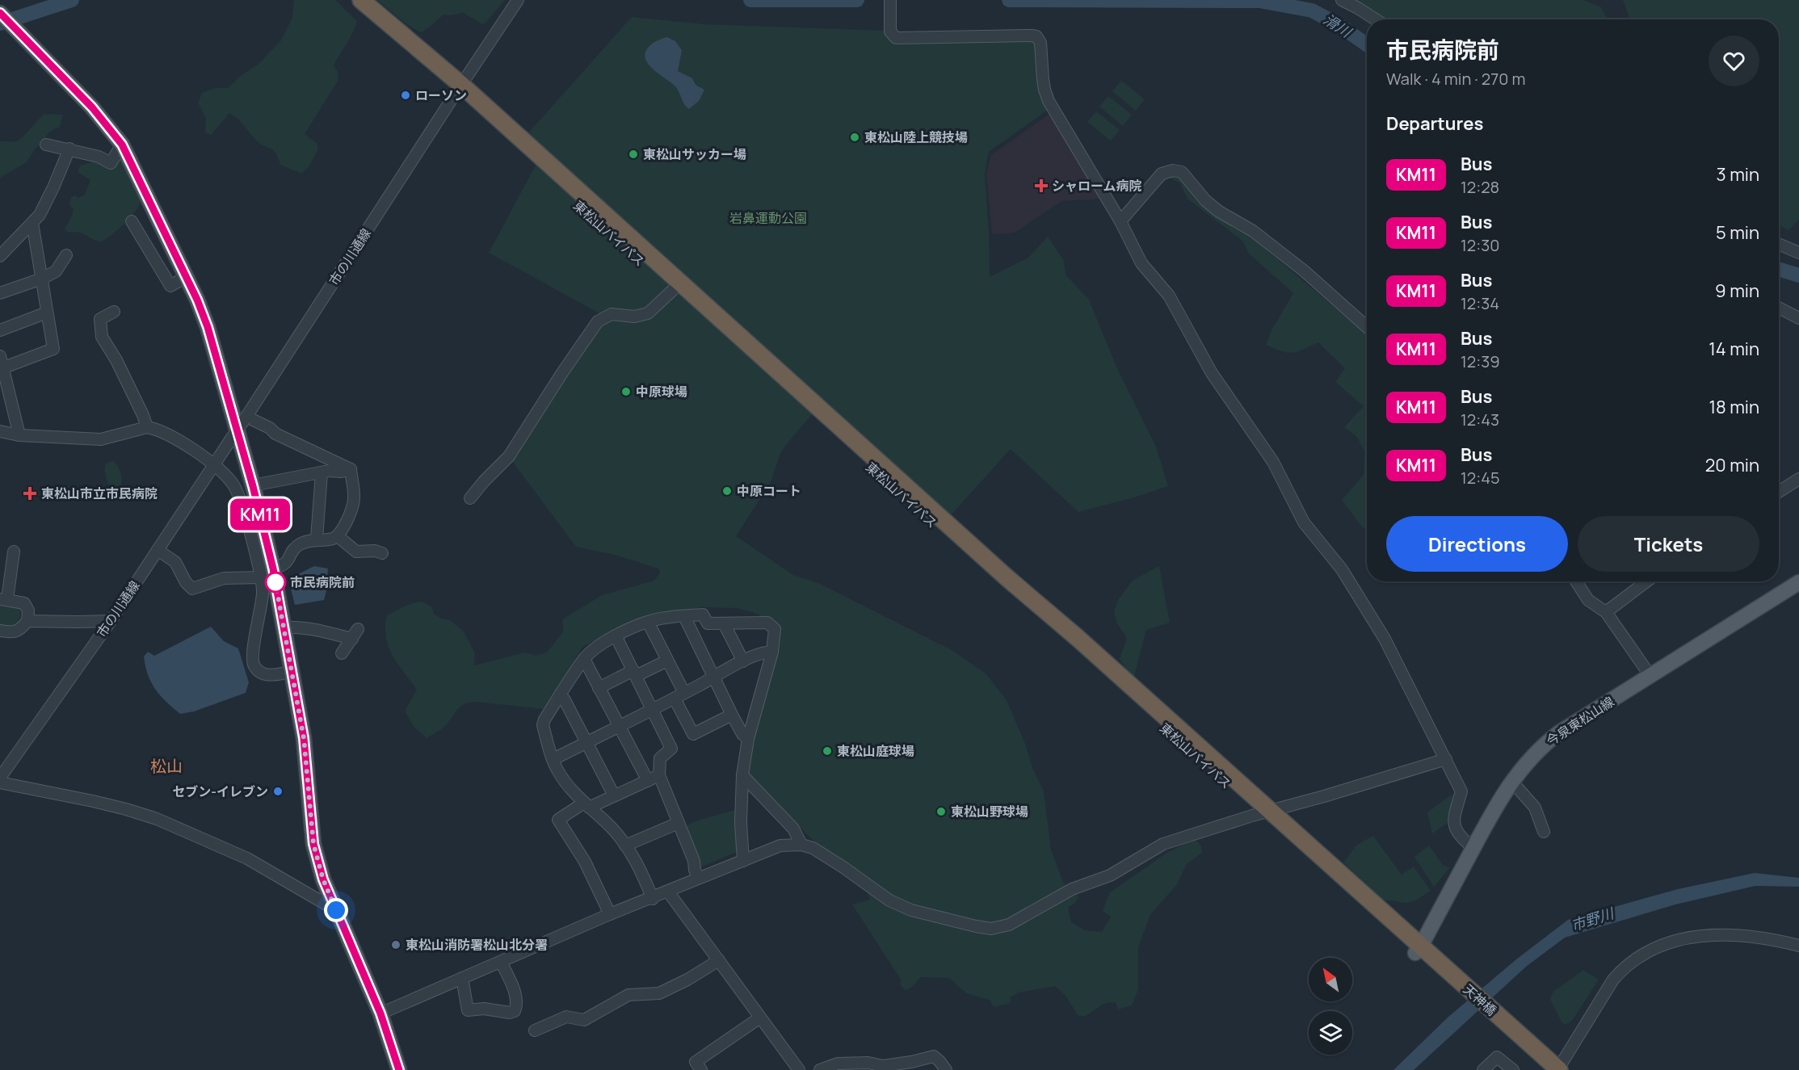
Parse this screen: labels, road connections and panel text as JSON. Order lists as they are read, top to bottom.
{
  "streets": {
    "highway": ["東松山バイパス", "天神橋"],
    "main road": ["今泉東松山線"],
    "street": ["市の川通線"]
  },
  "crossings": [
    ["東松山バイパス", "市の川通線"],
    ["東松山バイパス", "今泉東松山線"],
    ["東松山バイパス", "天神橋"]
  ],
  "districts": ["松山"],
  "water": ["滑川", "市野川"],
  "parks": ["岩鼻運動公園"],
  "places": {
    "other": [
      "ローソン",
      "東松山陸上競技場",
      "東松山サッカー場",
      "中原球場",
      "中原コート",
      "市民病院前",
      "東松山庭球場",
      "セブン-イレブン",
      "東松山野球場",
      "東松山消防署松山北分署"
    ],
    "health": ["シャローム病院", "東松山市立市民病院"]
  },
  "lines": ["bus line KM11"],
  "north": "top left",
  "page": {
    "on_map": "KM11",
    "heading": [
      ["市民病院前", "Walk · 4 min · 270 m"],
      "Departures"
    ],
    "list": [
      {
        "mark": "KM11",
        "name": "Bus",
        "note": "12:28",
        "value": "3 min"
      },
      {
        "mark": "KM11",
        "name": "Bus",
        "note": "12:30",
        "value": "5 min"
      },
      {
        "mark": "KM11",
        "name": "Bus",
        "note": "12:34",
        "value": "9 min"
      },
      {
        "mark": "KM11",
        "name": "Bus",
        "note": "12:39",
        "value": "14 min"
      },
      {
        "mark": "KM11",
        "name": "Bus",
        "note": "12:43",
        "value": "18 min"
      },
      {
        "mark": "KM11",
        "name": "Bus",
        "note": "12:45",
        "value": "20 min"
      }
    ],
    "buttons": ["Directions", "Tickets"]
  }
}
